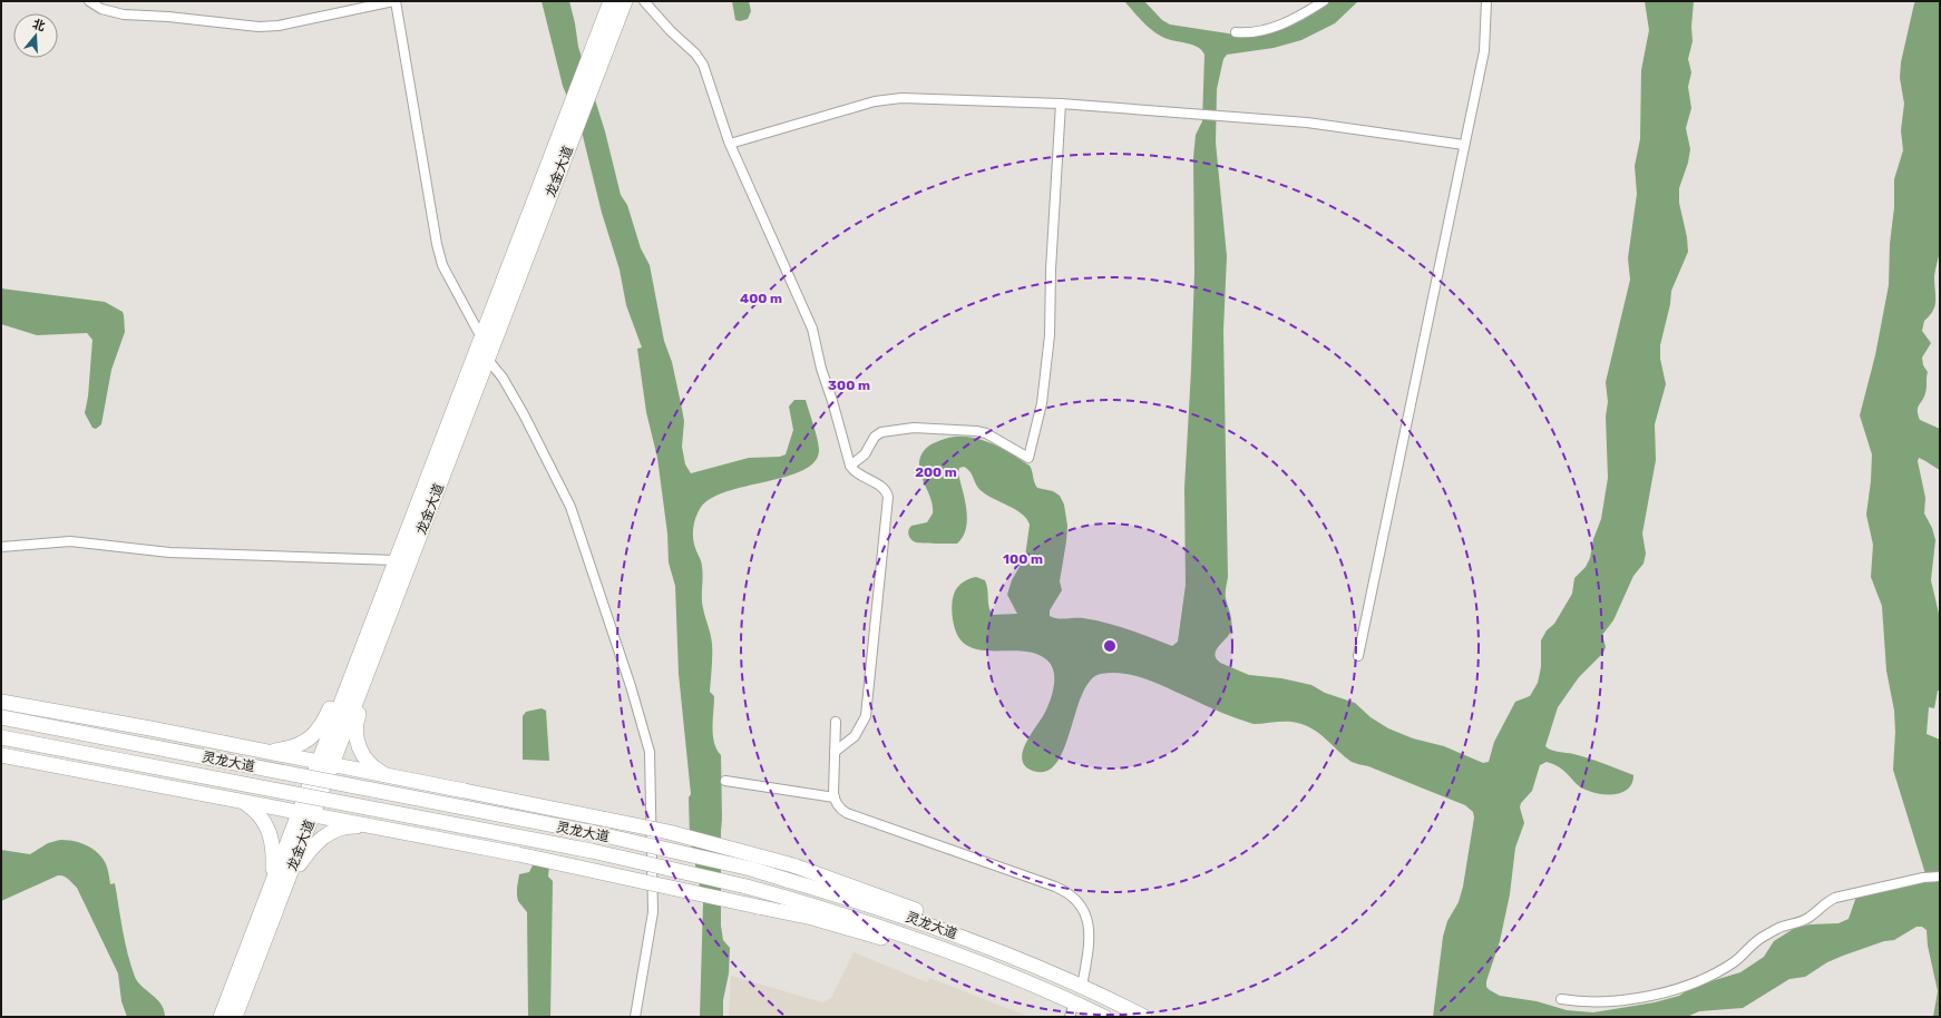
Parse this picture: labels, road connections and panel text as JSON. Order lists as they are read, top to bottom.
{
  "streets": {
    "main road": ["龙金大道", "灵龙大道"]
  },
  "north": "top",
  "rings": [
    "400 m",
    "300 m",
    "200 m",
    "100 m"
  ]
}
